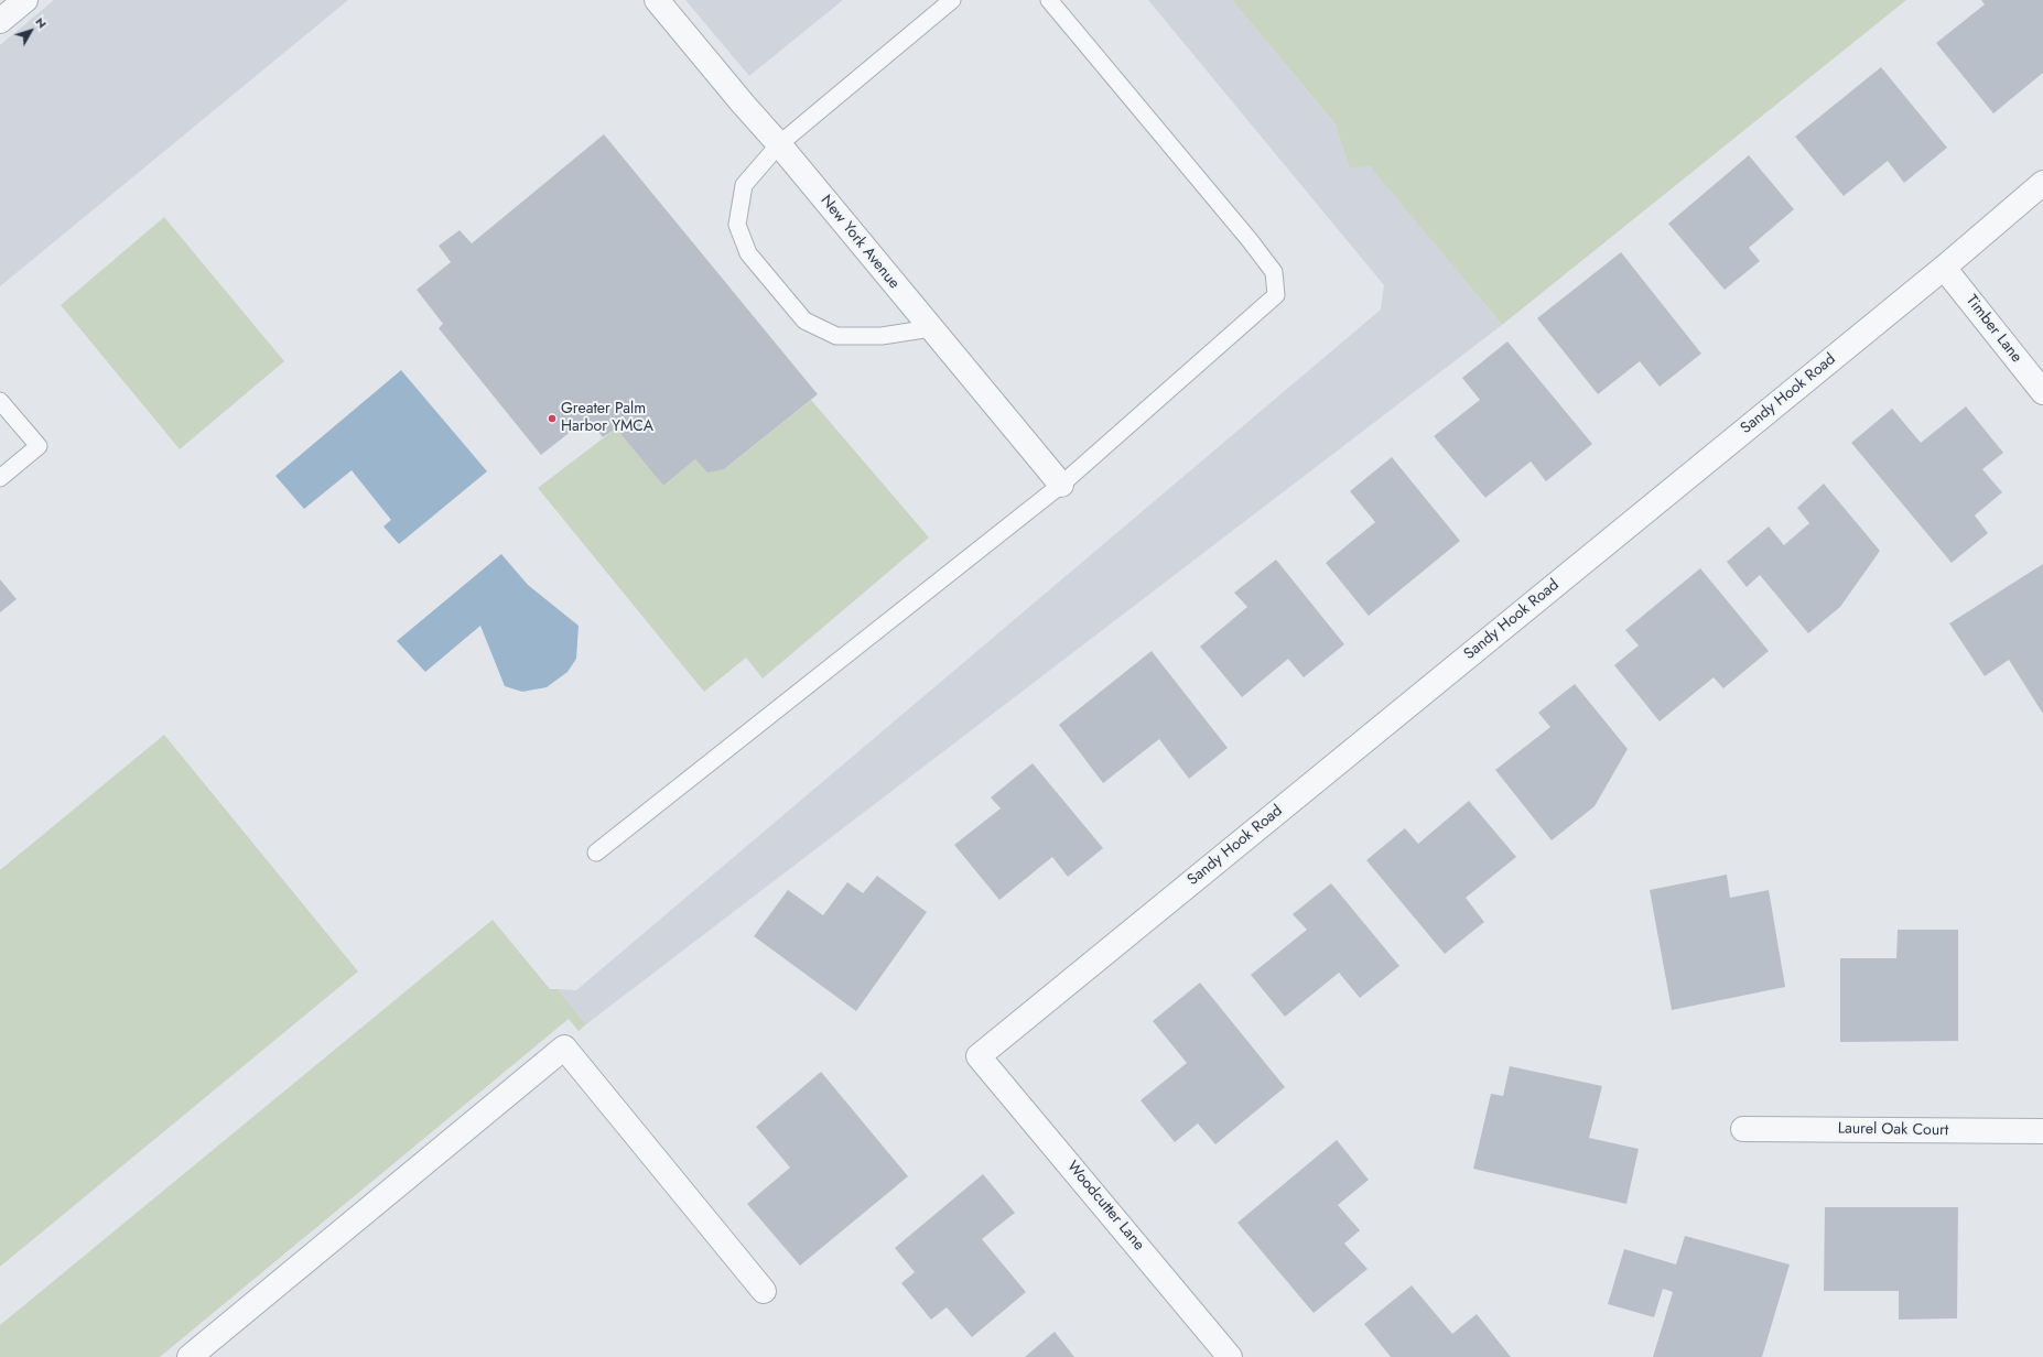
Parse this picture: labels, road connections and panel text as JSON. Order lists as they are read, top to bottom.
{
  "streets": {
    "street": [
      "New York Avenue",
      "Timber Lane",
      "Sandy Hook Road",
      "Laurel Oak Court",
      "Woodcutter Lane"
    ]
  },
  "crossings": [
    ["Timber Lane", "Sandy Hook Road"],
    ["Sandy Hook Road", "Woodcutter Lane"]
  ],
  "places": ["Greater Palm Harbor YMCA"],
  "north": "top right"
}
